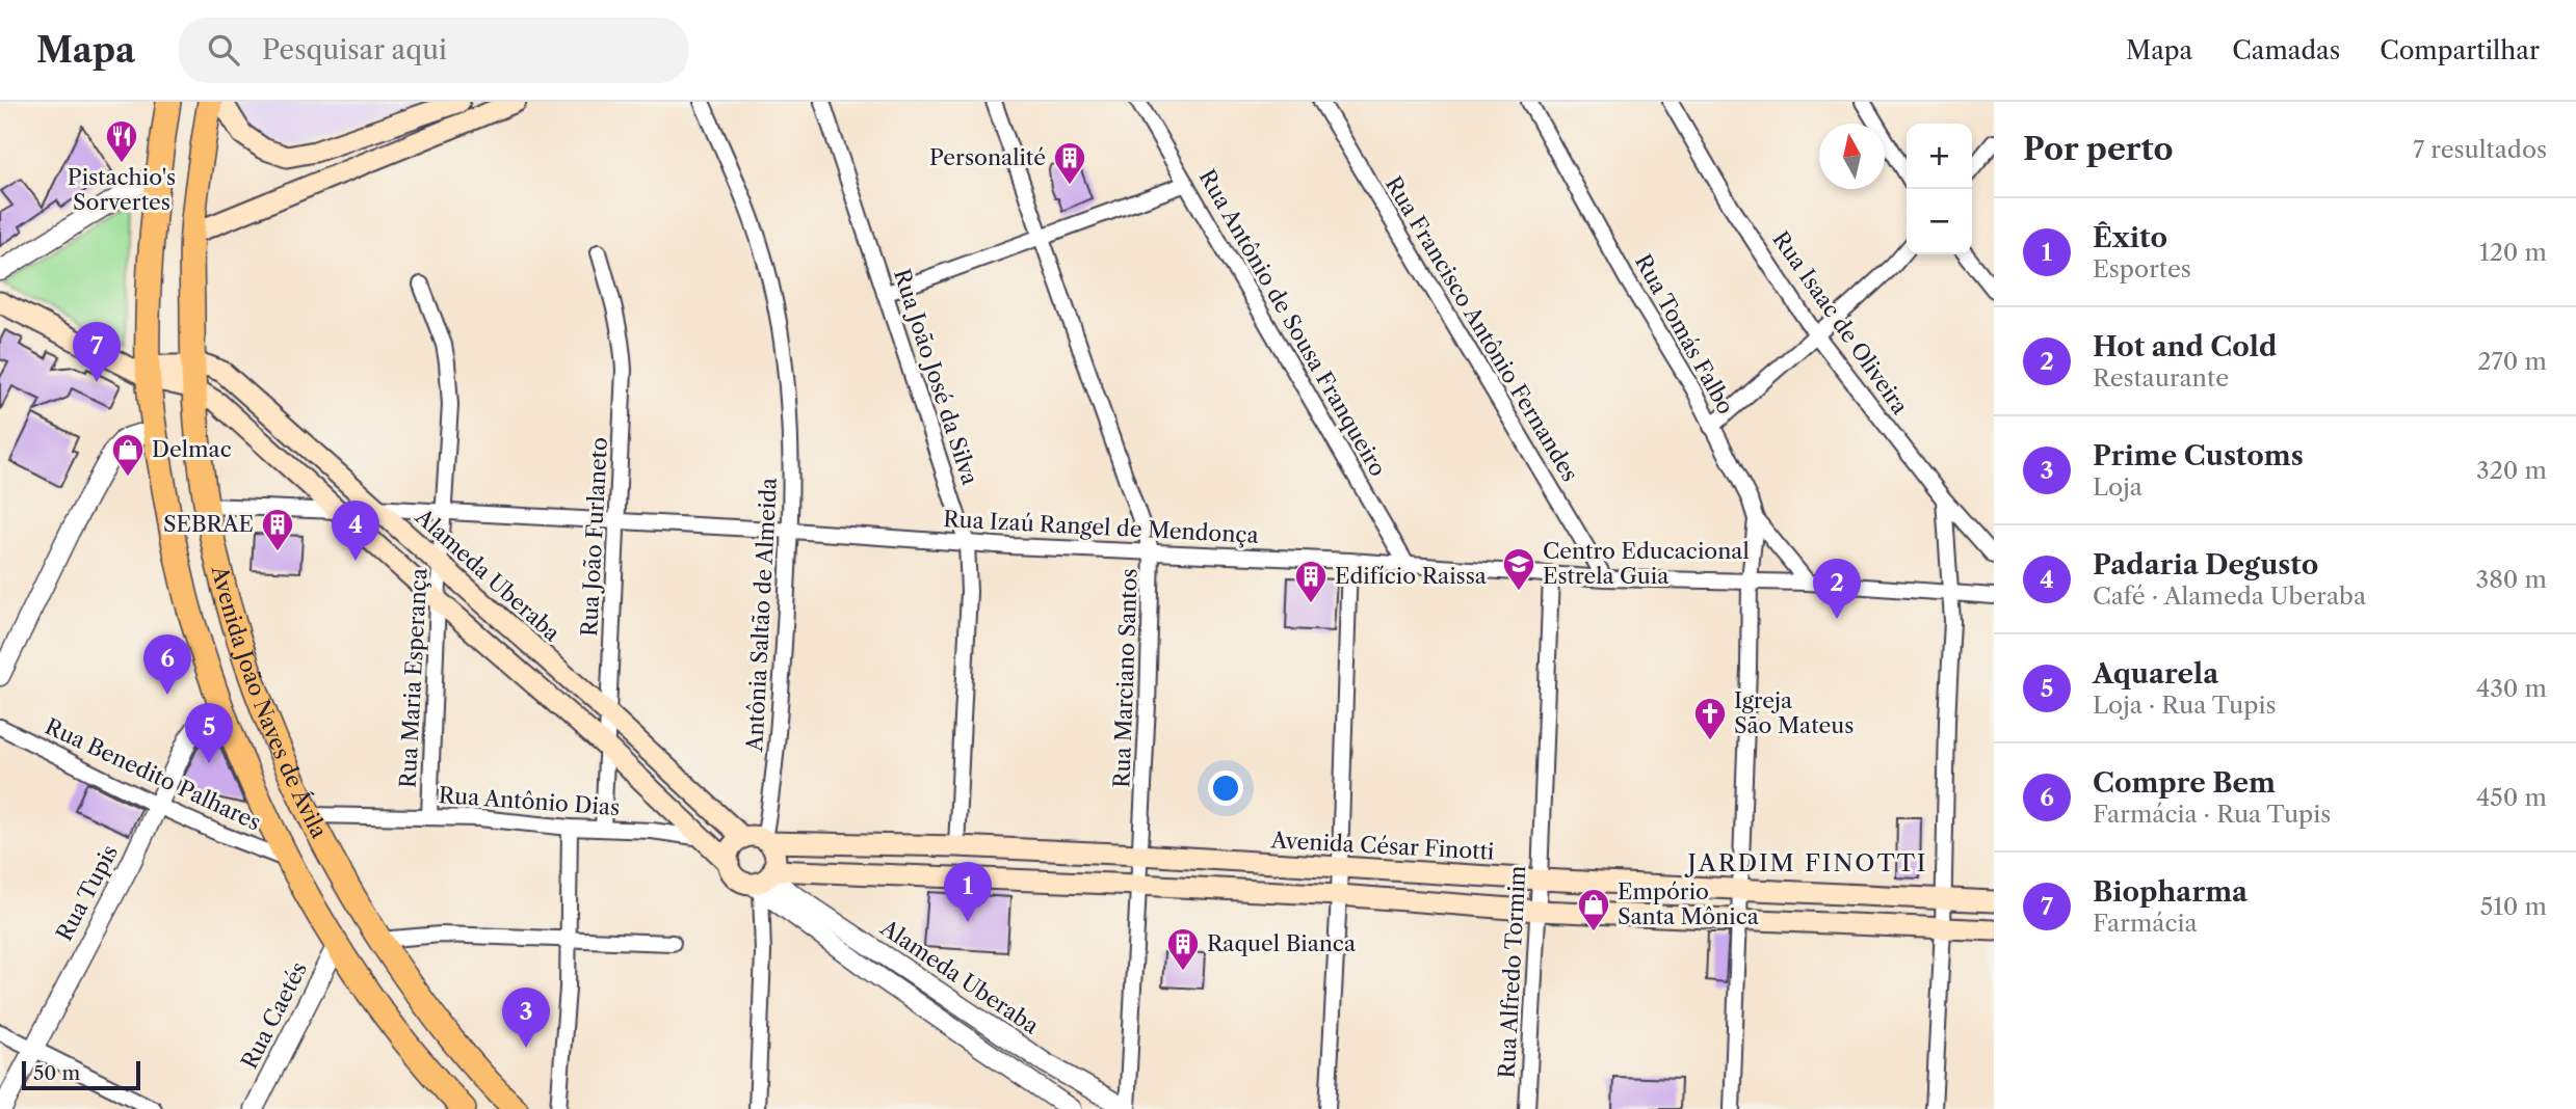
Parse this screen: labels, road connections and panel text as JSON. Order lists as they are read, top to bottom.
{
  "streets": {
    "main road": ["Alameda Uberaba", "Avenida João Naves de Ávila", "Avenida César Finotti"],
    "street": [
      "Rua Antônio de Sousa Franqueiro",
      "Rua Isaac de Oliveira",
      "Rua Francisco Antônio Fernandes",
      "Rua Tomás Falbo",
      "Rua João José da Silva",
      "Rua Izaú Rangel de Mendonça",
      "Rua João Furlaneto",
      "Antônia Saltão de Almeida",
      "Rua Maria Esperança",
      "Rua Marciano Santos",
      "Rua Benedito Palhares",
      "Rua Antônio Dias",
      "Rua Tupis",
      "Rua Alfredo Tormim",
      "Rua Caetés"
    ]
  },
  "crossings": [
    ["Rua Antônio de Sousa Franqueiro", "Rua Izaú Rangel de Mendonça"],
    ["Rua Francisco Antônio Fernandes", "Rua Izaú Rangel de Mendonça"],
    ["Rua Tomás Falbo", "Rua Izaú Rangel de Mendonça"],
    ["Rua João José da Silva", "Rua Izaú Rangel de Mendonça"],
    ["Rua João José da Silva", "Avenida César Finotti"],
    ["Rua Izaú Rangel de Mendonça", "Rua João Furlaneto"],
    ["Rua Izaú Rangel de Mendonça", "Alameda Uberaba"],
    ["Rua Izaú Rangel de Mendonça", "Antônia Saltão de Almeida"],
    ["Rua Izaú Rangel de Mendonça", "Rua Maria Esperança"],
    ["Rua Izaú Rangel de Mendonça", "Rua Marciano Santos"],
    ["Rua Izaú Rangel de Mendonça", "Avenida João Naves de Ávila"],
    ["Rua Izaú Rangel de Mendonça", "Rua Alfredo Tormim"],
    ["Rua João Furlaneto", "Alameda Uberaba"],
    ["Rua João Furlaneto", "Rua Antônio Dias"],
    ["Alameda Uberaba", "Antônia Saltão de Almeida"],
    ["Alameda Uberaba", "Rua Maria Esperança"],
    ["Alameda Uberaba", "Rua Marciano Santos"],
    ["Alameda Uberaba", "Avenida João Naves de Ávila"],
    ["Alameda Uberaba", "Rua Antônio Dias"],
    ["Alameda Uberaba", "Avenida César Finotti"],
    ["Antônia Saltão de Almeida", "Avenida César Finotti"],
    ["Rua Maria Esperança", "Rua Antônio Dias"],
    ["Rua Marciano Santos", "Avenida César Finotti"],
    ["Avenida João Naves de Ávila", "Rua Benedito Palhares"],
    ["Avenida João Naves de Ávila", "Rua Antônio Dias"],
    ["Avenida João Naves de Ávila", "Rua Tupis"],
    ["Avenida João Naves de Ávila", "Rua Caetés"],
    ["Rua Benedito Palhares", "Rua Tupis"],
    ["Avenida César Finotti", "Rua Alfredo Tormim"]
  ],
  "districts": ["JARDIM FINOTTI"],
  "places": {
    "restaurant": ["Pistachio's Sorvertes"],
    "building": [
      "Personalité",
      "SEBRAE",
      "Edifício Raissa",
      "Raquel Bianca"
    ],
    "shop": ["Delmac", "Empório Santa Mônica"],
    "school or university": ["Centro Educacional Estrela Guia"],
    "church": ["Igreja São Mateus"]
  },
  "scale_bar": "50 m",
  "north": "top",
  "page": {
    "header": "Mapa",
    "search": "Pesquisar aqui",
    "nav": ["Mapa", "Camadas", "Compartilhar"],
    "heading": ["Por perto", "7 resultados"],
    "map_buttons": ["+", "−"],
    "list": [
      {
        "mark": "1",
        "name": "Êxito",
        "note": "Esportes",
        "value": "120 m"
      },
      {
        "mark": "2",
        "name": "Hot and Cold",
        "note": "Restaurante",
        "value": "270 m"
      },
      {
        "mark": "3",
        "name": "Prime Customs",
        "note": "Loja",
        "value": "320 m"
      },
      {
        "mark": "4",
        "name": "Padaria Degusto",
        "note": "Café · Alameda Uberaba",
        "value": "380 m"
      },
      {
        "mark": "5",
        "name": "Aquarela",
        "note": "Loja · Rua Tupis",
        "value": "430 m"
      },
      {
        "mark": "6",
        "name": "Compre Bem",
        "note": "Farmácia · Rua Tupis",
        "value": "450 m"
      },
      {
        "mark": "7",
        "name": "Biopharma",
        "note": "Farmácia",
        "value": "510 m"
      }
    ],
    "pins": [
      "7",
      "4",
      "2",
      "6",
      "5",
      "1",
      "3"
    ],
    "scale": "50 m"
  }
}
